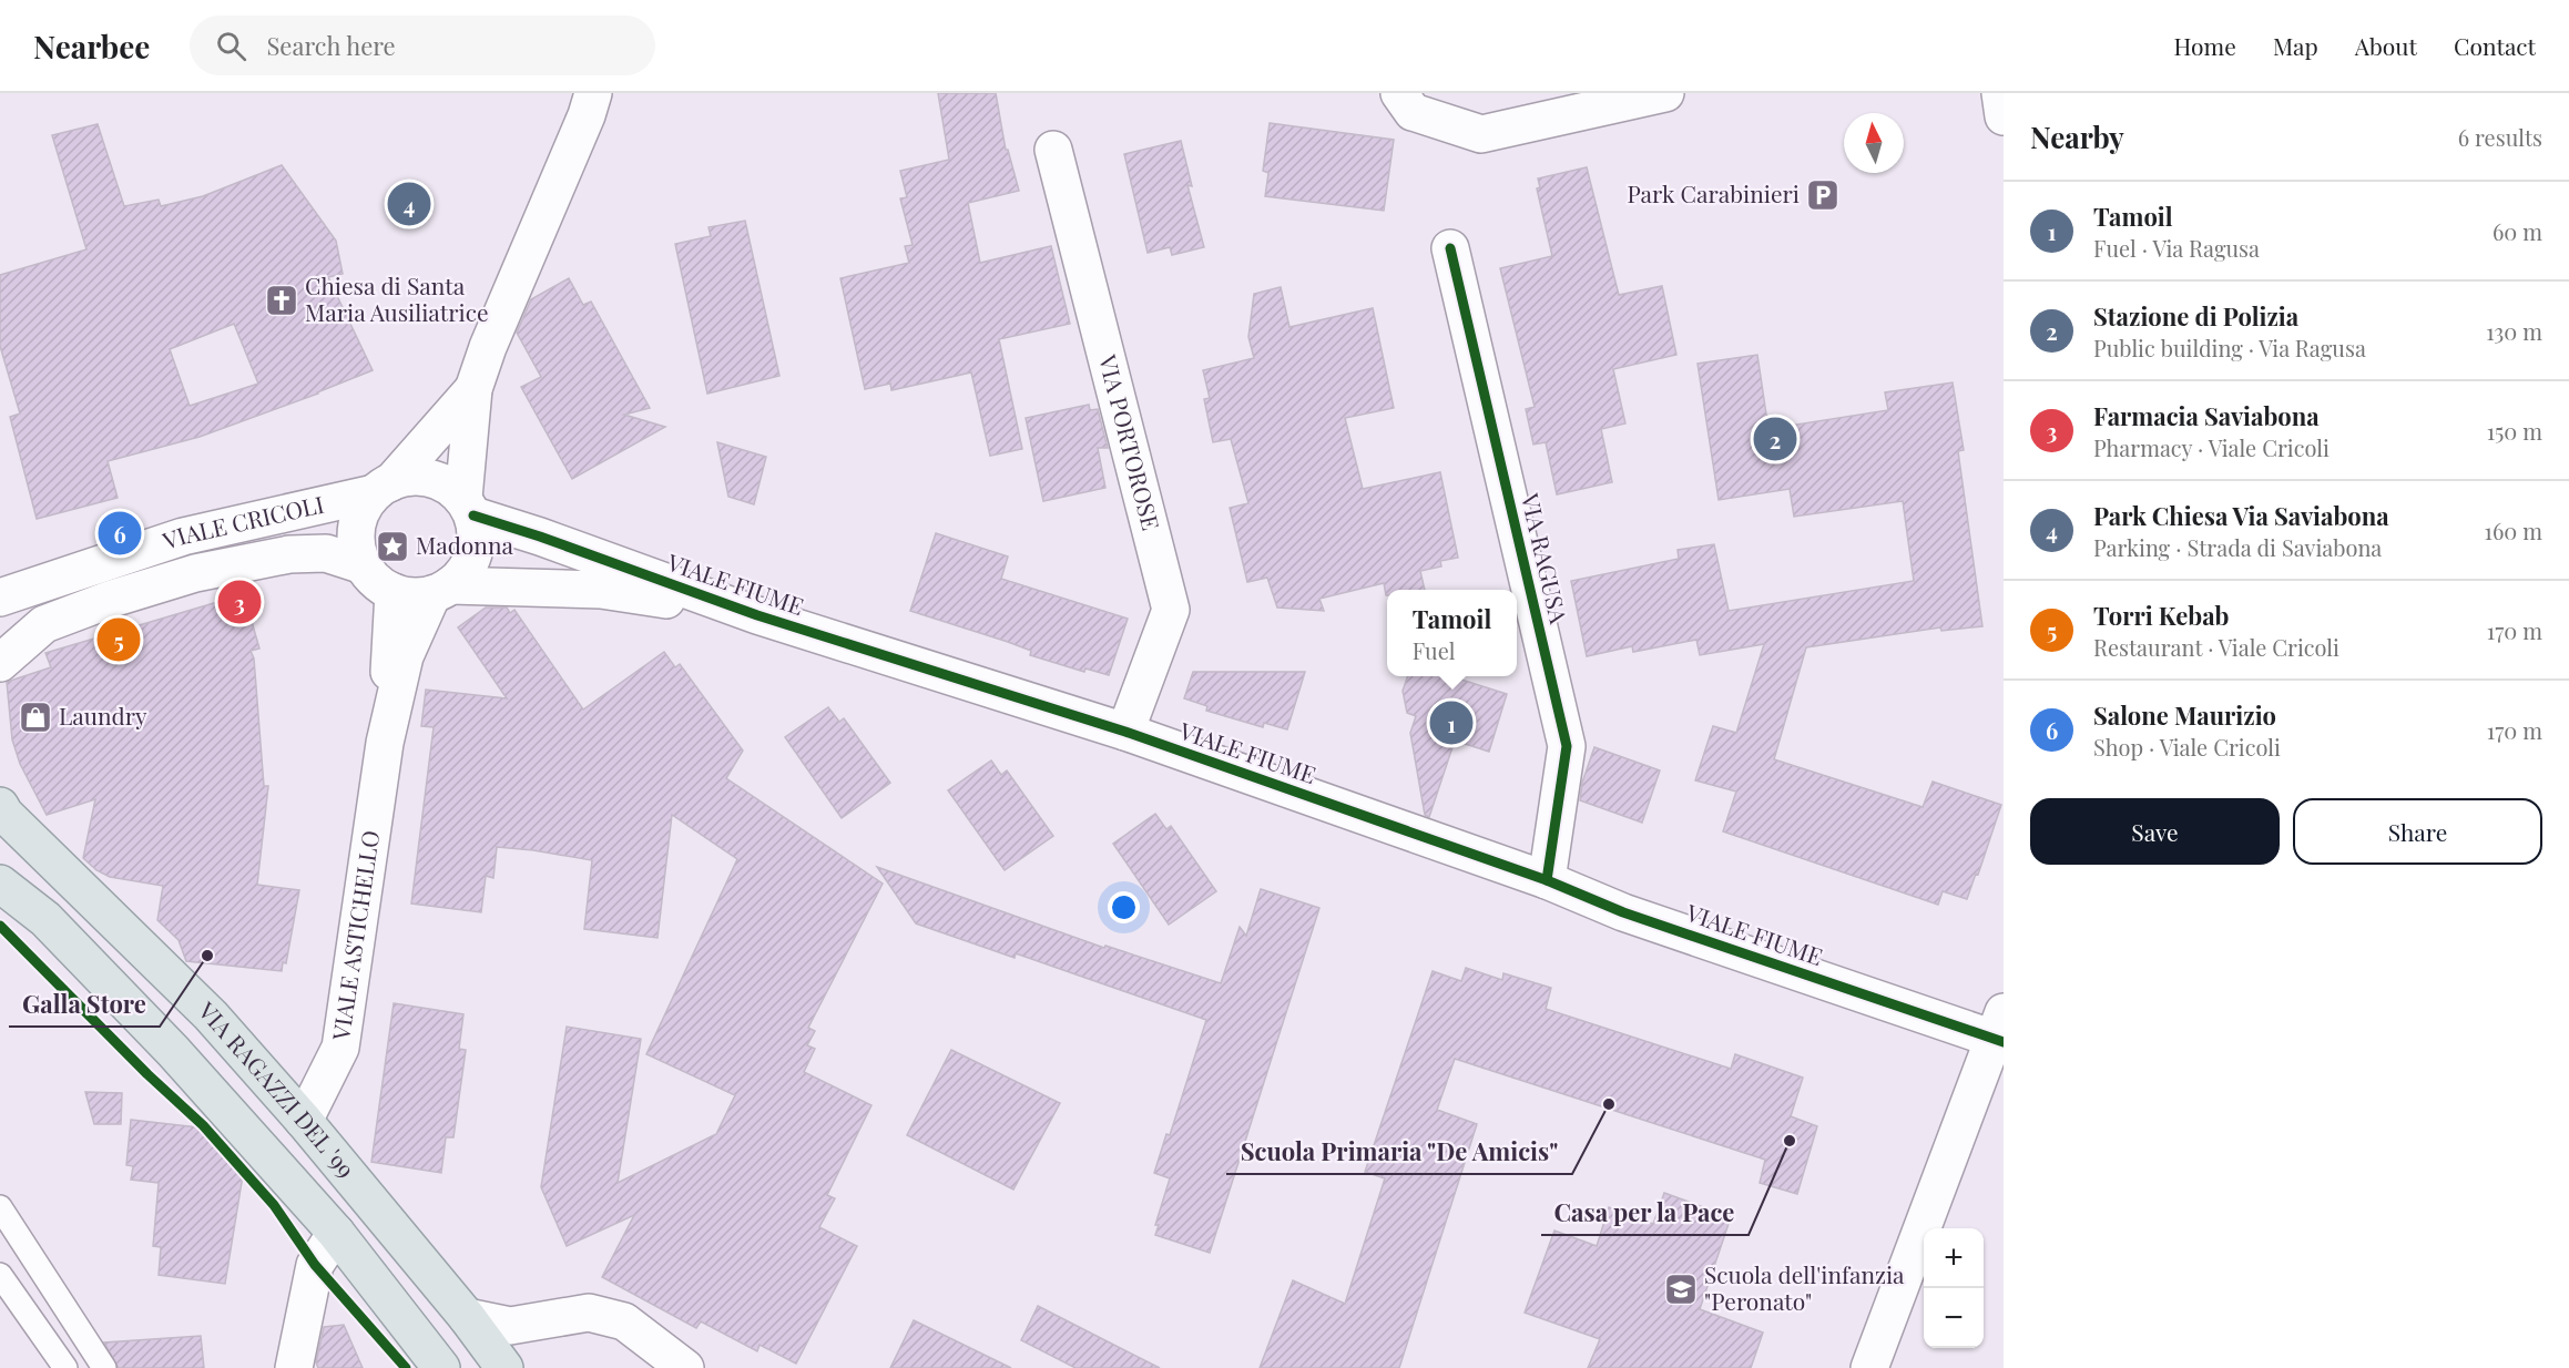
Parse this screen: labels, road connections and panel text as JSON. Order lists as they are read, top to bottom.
{
  "streets": {
    "main road": ["VIA RAGAZZI DEL '99"],
    "street": [
      "VIA PORTOROSE",
      "VIALE CRICOLI",
      "VIA RAGUSA",
      "VIALE FIUME",
      "VIALE ASTICHELLO"
    ]
  },
  "crossings": [
    ["VIA PORTOROSE", "VIALE FIUME"],
    ["VIALE CRICOLI", "VIALE FIUME"],
    ["VIALE CRICOLI", "VIALE ASTICHELLO"],
    ["VIA RAGUSA", "VIALE FIUME"],
    ["VIALE FIUME", "VIALE ASTICHELLO"],
    ["VIALE ASTICHELLO", "VIA RAGAZZI DEL '99"]
  ],
  "places": {
    "parking": ["Park Carabinieri"],
    "church": ["Chiesa di Santa Maria Ausiliatrice"],
    "place": ["Madonna"],
    "shop": ["Laundry"],
    "other": ["Galla Store", "Scuola Primaria \"De Amicis\"", "Casa per la Pace"],
    "school or university": ["Scuola dell'infanzia \"Peronato\""]
  },
  "north": "top",
  "page": {
    "header": "Nearbee",
    "search": "Search here",
    "nav": [
      "Home",
      "Map",
      "About",
      "Contact"
    ],
    "heading": ["Nearby", "6 results"],
    "pins": [
      "4",
      "2",
      "6",
      "3",
      "5",
      "1"
    ],
    "list": [
      {
        "mark": "1",
        "name": "Tamoil",
        "note": "Fuel · Via Ragusa",
        "value": "60 m"
      },
      {
        "mark": "2",
        "name": "Stazione di Polizia",
        "note": "Public building · Via Ragusa",
        "value": "130 m"
      },
      {
        "mark": "3",
        "name": "Farmacia Saviabona",
        "note": "Pharmacy · Viale Cricoli",
        "value": "150 m"
      },
      {
        "mark": "4",
        "name": "Park Chiesa Via Saviabona",
        "note": "Parking · Strada di Saviabona",
        "value": "160 m"
      },
      {
        "mark": "5",
        "name": "Torri Kebab",
        "note": "Restaurant · Viale Cricoli",
        "value": "170 m"
      },
      {
        "mark": "6",
        "name": "Salone Maurizio",
        "note": "Shop · Viale Cricoli",
        "value": "170 m"
      }
    ],
    "popup": ["Tamoil", "Fuel"],
    "buttons": ["Save", "Share"],
    "map_buttons": ["+", "−"]
  }
}
